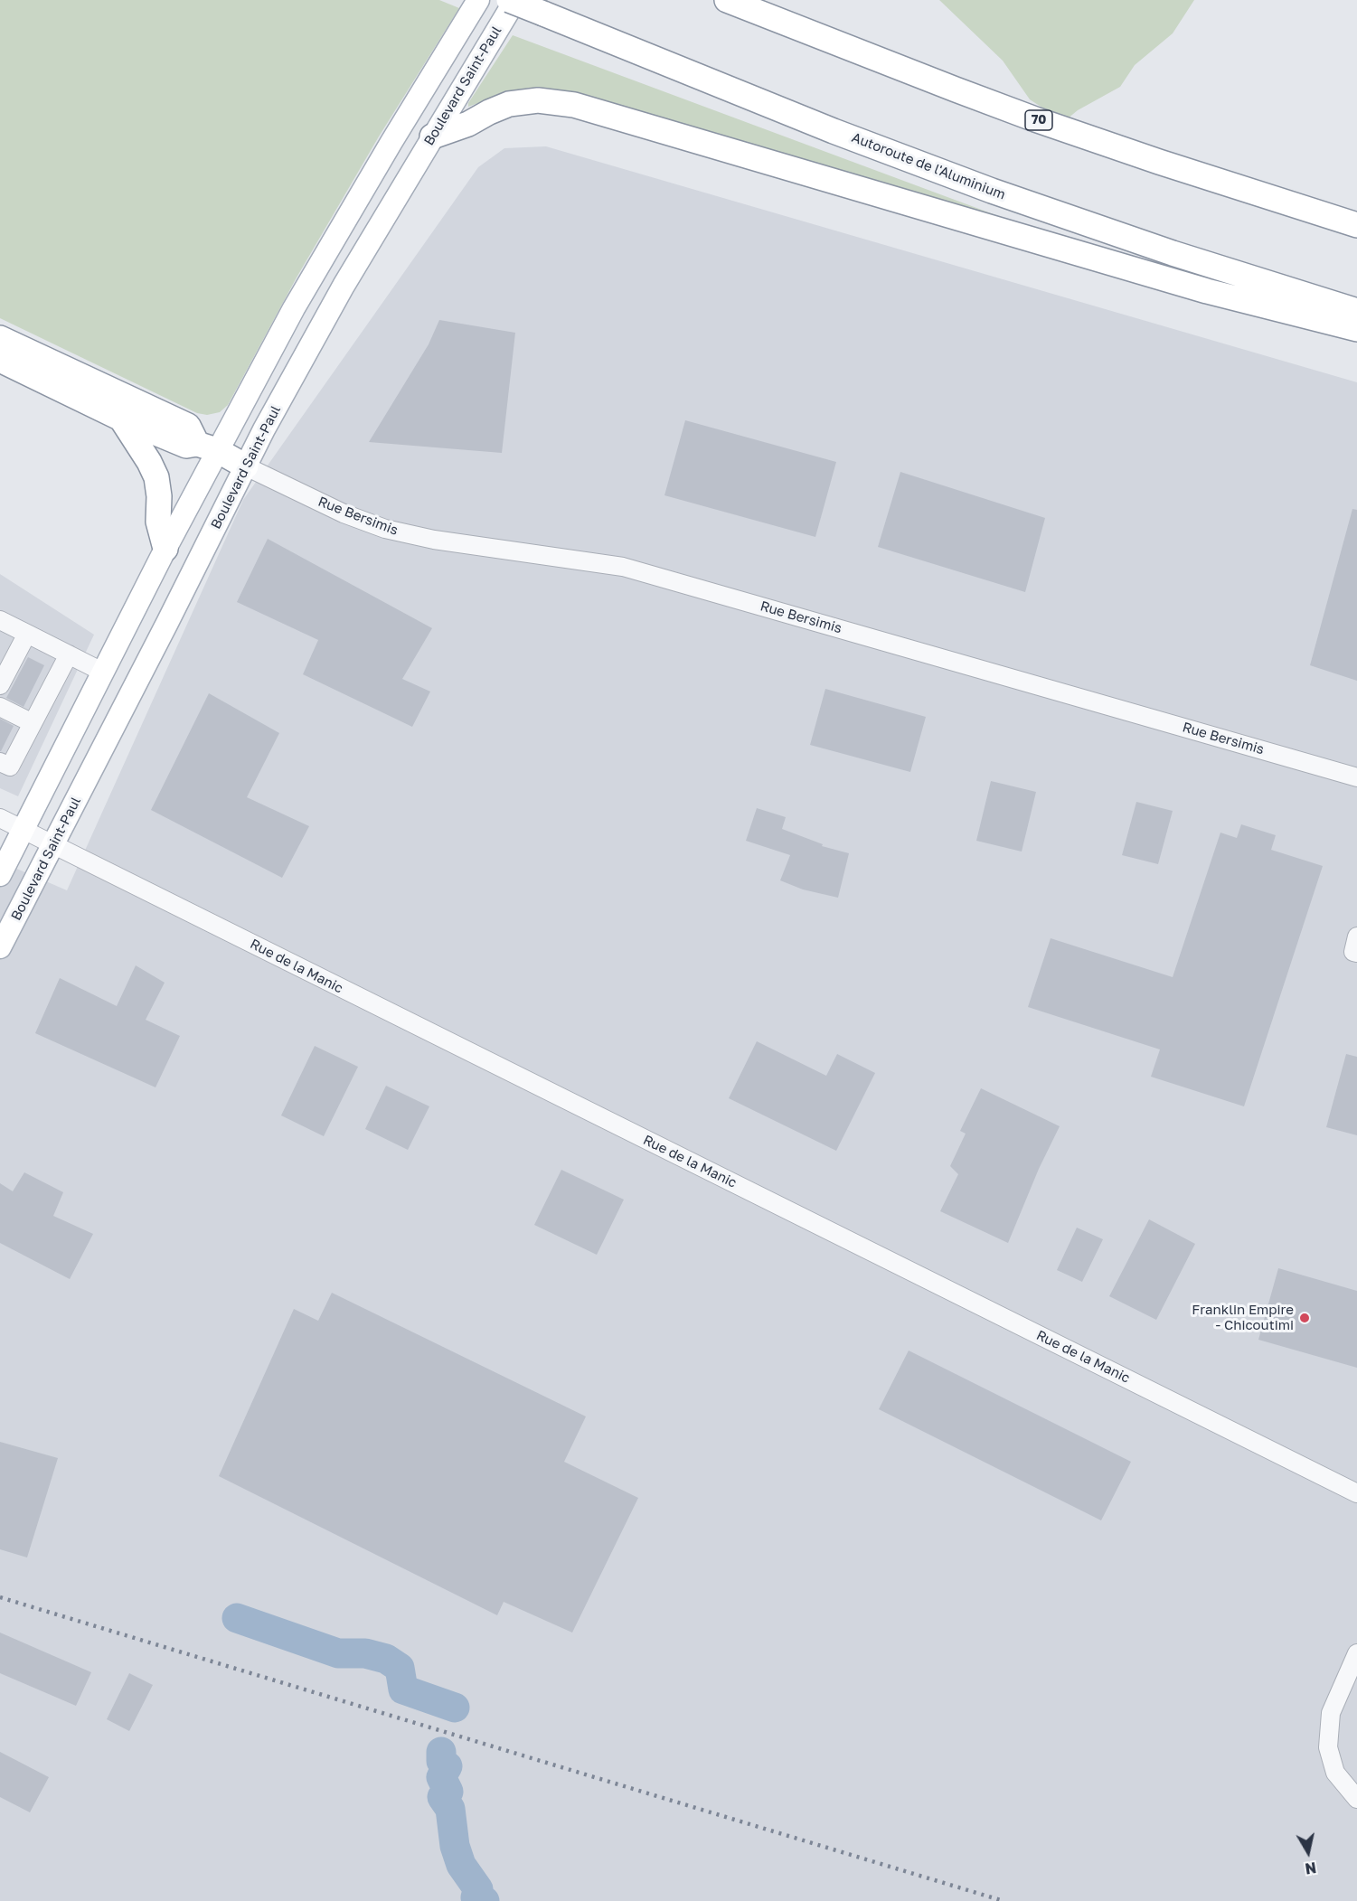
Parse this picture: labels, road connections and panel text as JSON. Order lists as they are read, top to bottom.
{
  "streets": {
    "highway": ["70", "Autoroute de l'Aluminium"],
    "main road": ["Boulevard Saint-Paul"],
    "street": ["Rue Bersimis", "Rue de la Manic"]
  },
  "crossings": [
    ["Boulevard Saint-Paul", "Rue Bersimis"],
    ["Boulevard Saint-Paul", "Rue de la Manic"]
  ],
  "places": ["Franklin Empire - Chicoutimi"],
  "north": "bottom"
}
